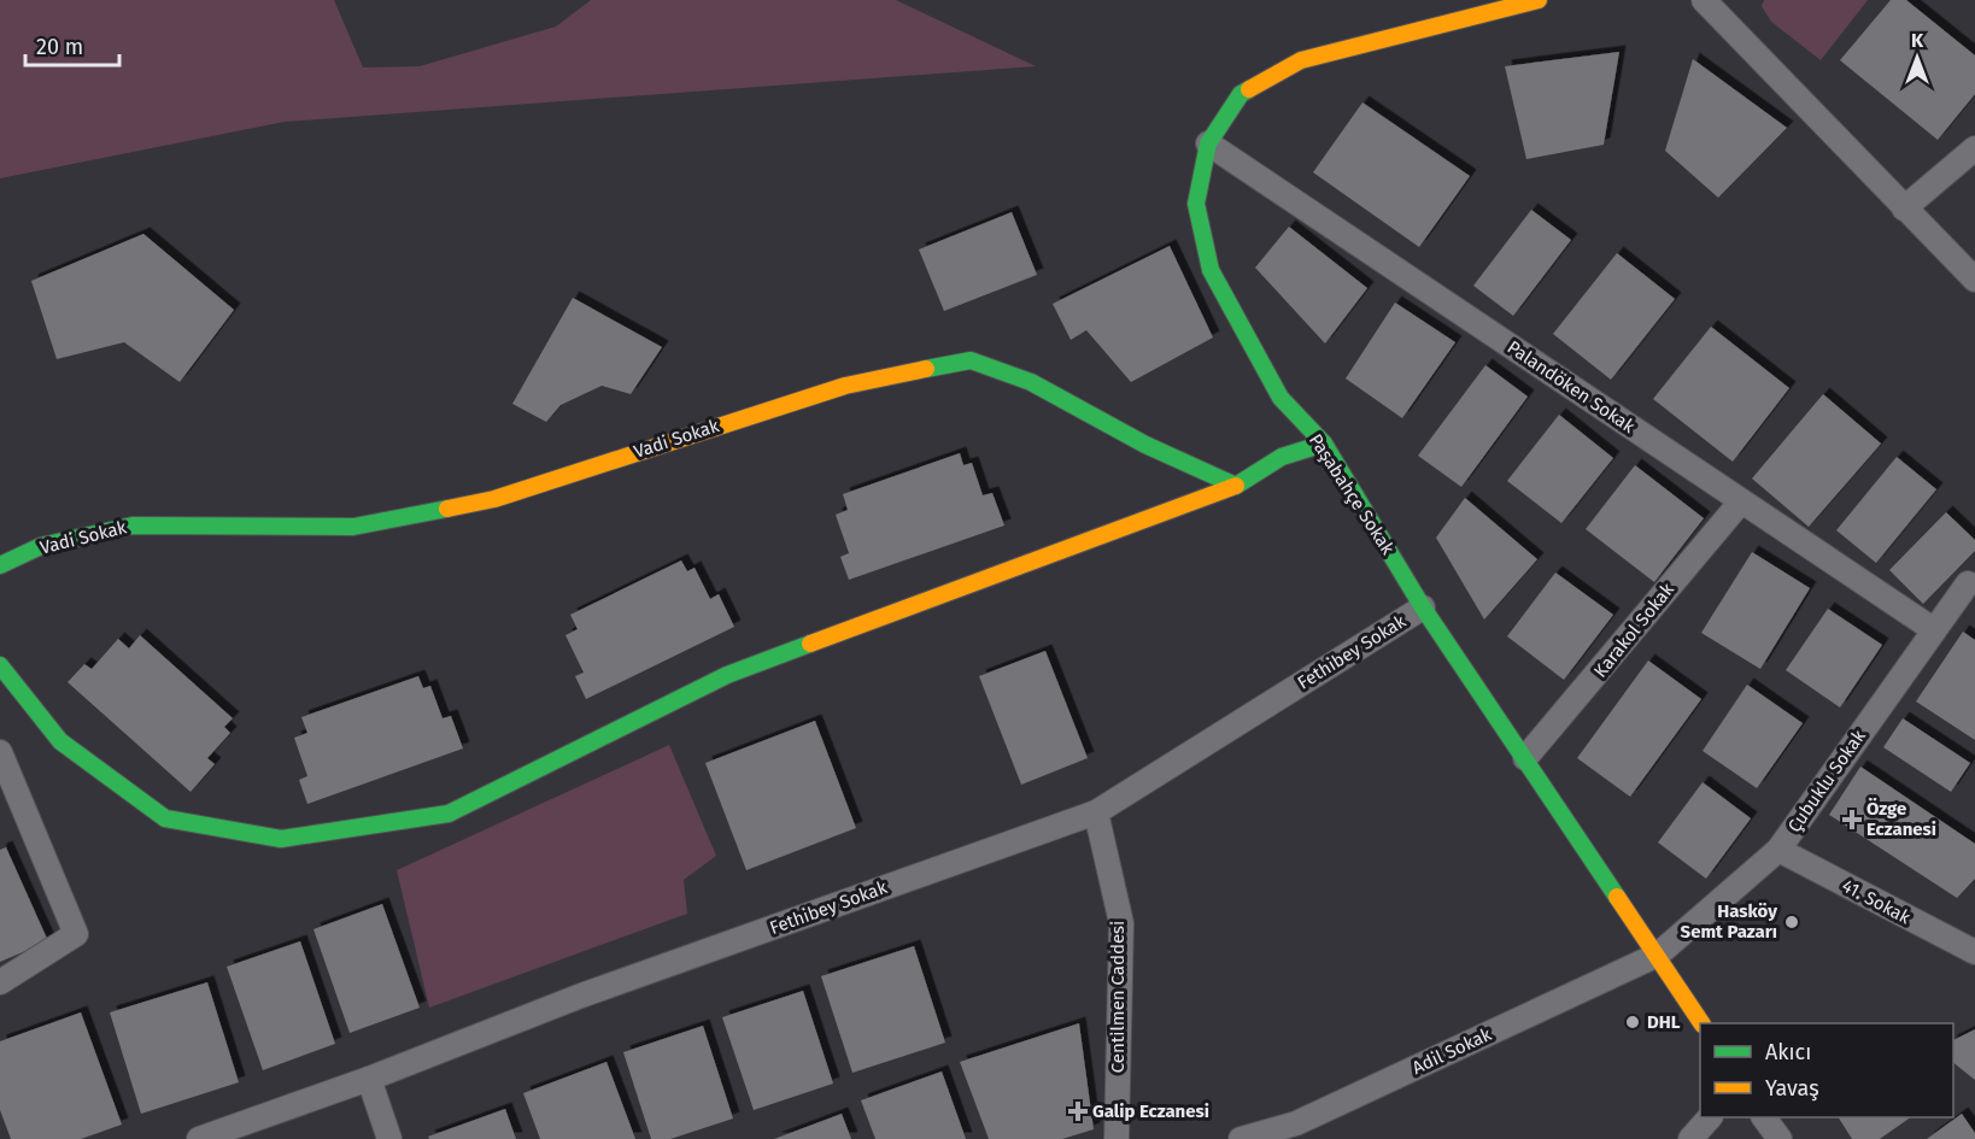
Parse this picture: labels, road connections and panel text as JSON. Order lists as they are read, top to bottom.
{
  "streets": {
    "street": [
      "Palandöken Sokak",
      "Vadi Sokak",
      "Paşabahçe Sokak",
      "Karakol Sokak",
      "Fethibey Sokak",
      "Çubuklu Sokak",
      "41. Sokak",
      "Centilmen Caddesi",
      "Adil Sokak"
    ]
  },
  "crossings": [
    ["Palandöken Sokak", "Paşabahçe Sokak"],
    ["Palandöken Sokak", "Karakol Sokak"],
    ["Palandöken Sokak", "Çubuklu Sokak"],
    ["Paşabahçe Sokak", "Karakol Sokak"],
    ["Paşabahçe Sokak", "Fethibey Sokak"],
    ["Paşabahçe Sokak", "Çubuklu Sokak"],
    ["Paşabahçe Sokak", "Adil Sokak"],
    ["Fethibey Sokak", "Centilmen Caddesi"],
    ["Çubuklu Sokak", "41. Sokak"],
    ["Çubuklu Sokak", "Adil Sokak"]
  ],
  "places": {
    "health": ["Özge Eczanesi", "Galip Eczanesi"],
    "other": ["Hasköy Semt Pazarı", "DHL"]
  },
  "legend": ["Akıcı", "Yavaş"],
  "scale_bar": "20 m",
  "north": "top"
}
